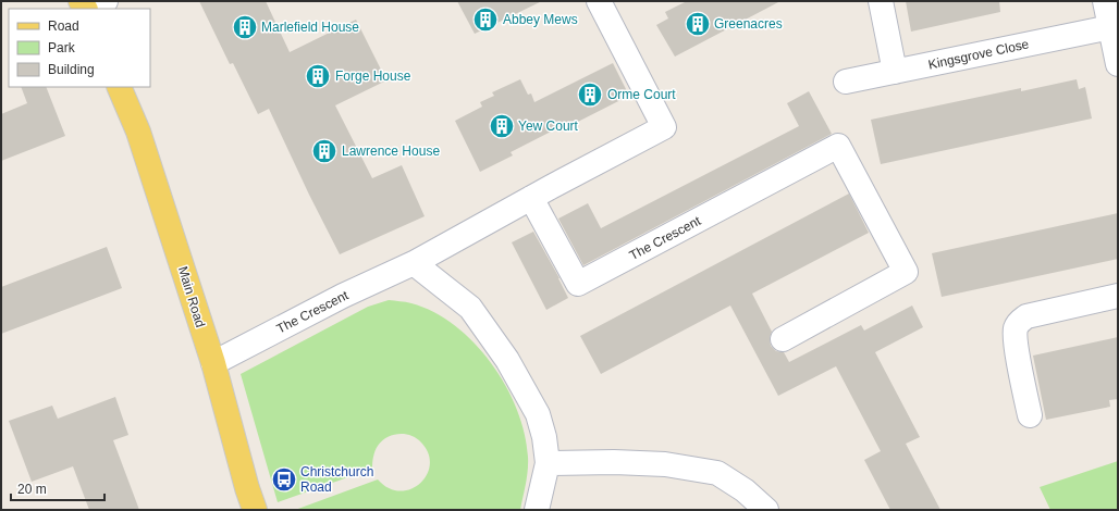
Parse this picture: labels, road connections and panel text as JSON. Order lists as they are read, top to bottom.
{
  "streets": {
    "main road": ["Main Road"],
    "street": ["Kingsgrove Close", "The Crescent"]
  },
  "crossings": [
    ["The Crescent", "Main Road"]
  ],
  "places": {
    "building": [
      "Abbey Mews",
      "Greenacres",
      "Marlefield House",
      "Forge House",
      "Orme Court",
      "Yew Court",
      "Lawrence House"
    ],
    "bus stop": ["Christchurch Road"]
  },
  "legend": ["Road", "Park", "Building"],
  "scale_bar": "20 m"
}
